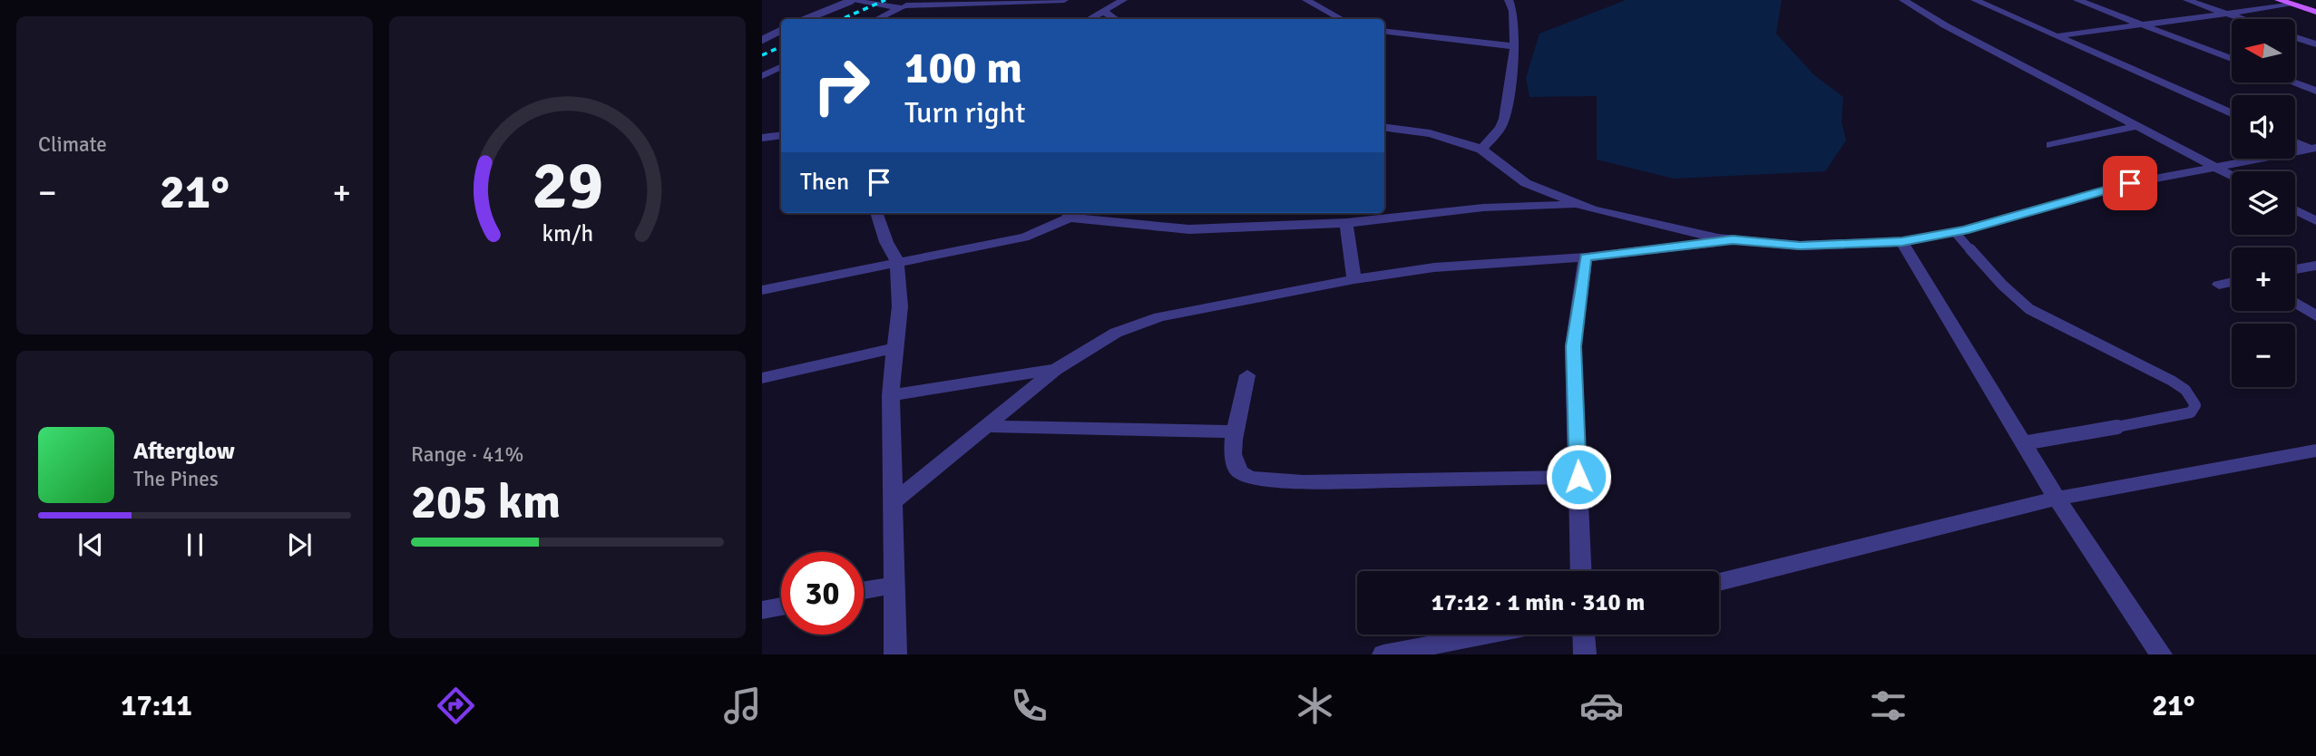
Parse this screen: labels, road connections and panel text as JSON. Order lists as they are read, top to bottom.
{
  "north": "left",
  "page": {
    "tile": [
      "Climate",
      ["Range · 41%", "205 km"]
    ],
    "map_buttons": ["+", "−"],
    "turn": ["100 m", "Turn right"],
    "then": "Then",
    "heat": ["−", "21°", "+"],
    "song": ["Afterglow", "The Pines"],
    "limit": "30",
    "trip": "17:12 · 1 min · 310 m",
    "tabs": ["17:11", "21°"],
    "gauge": ["29", "km/h"]
  }
}
